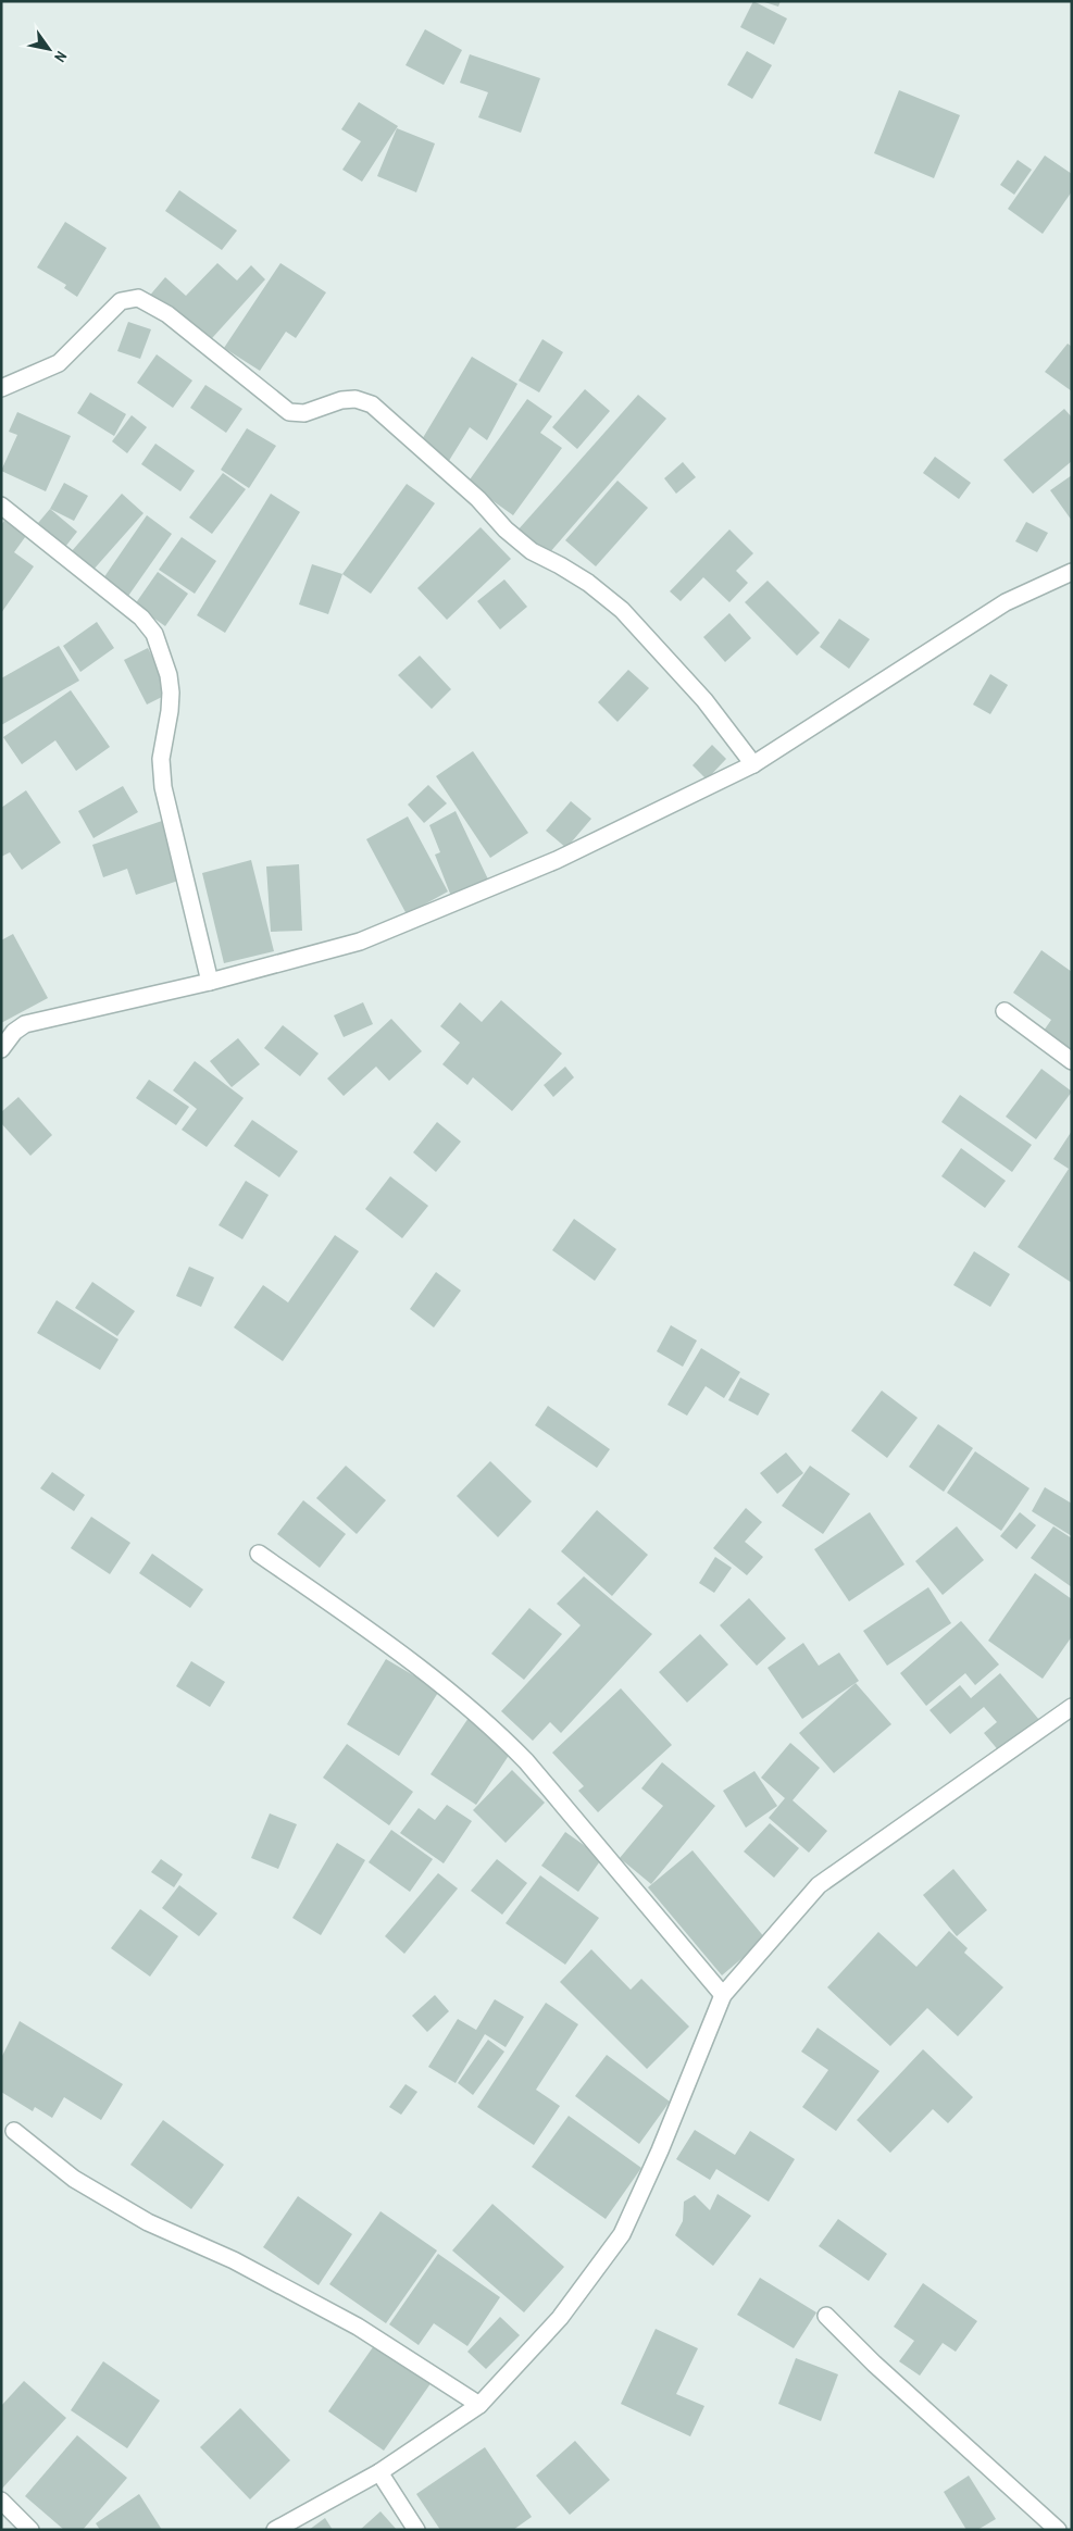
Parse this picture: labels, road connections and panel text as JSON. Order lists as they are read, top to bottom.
{
  "north": "bottom right"
}
